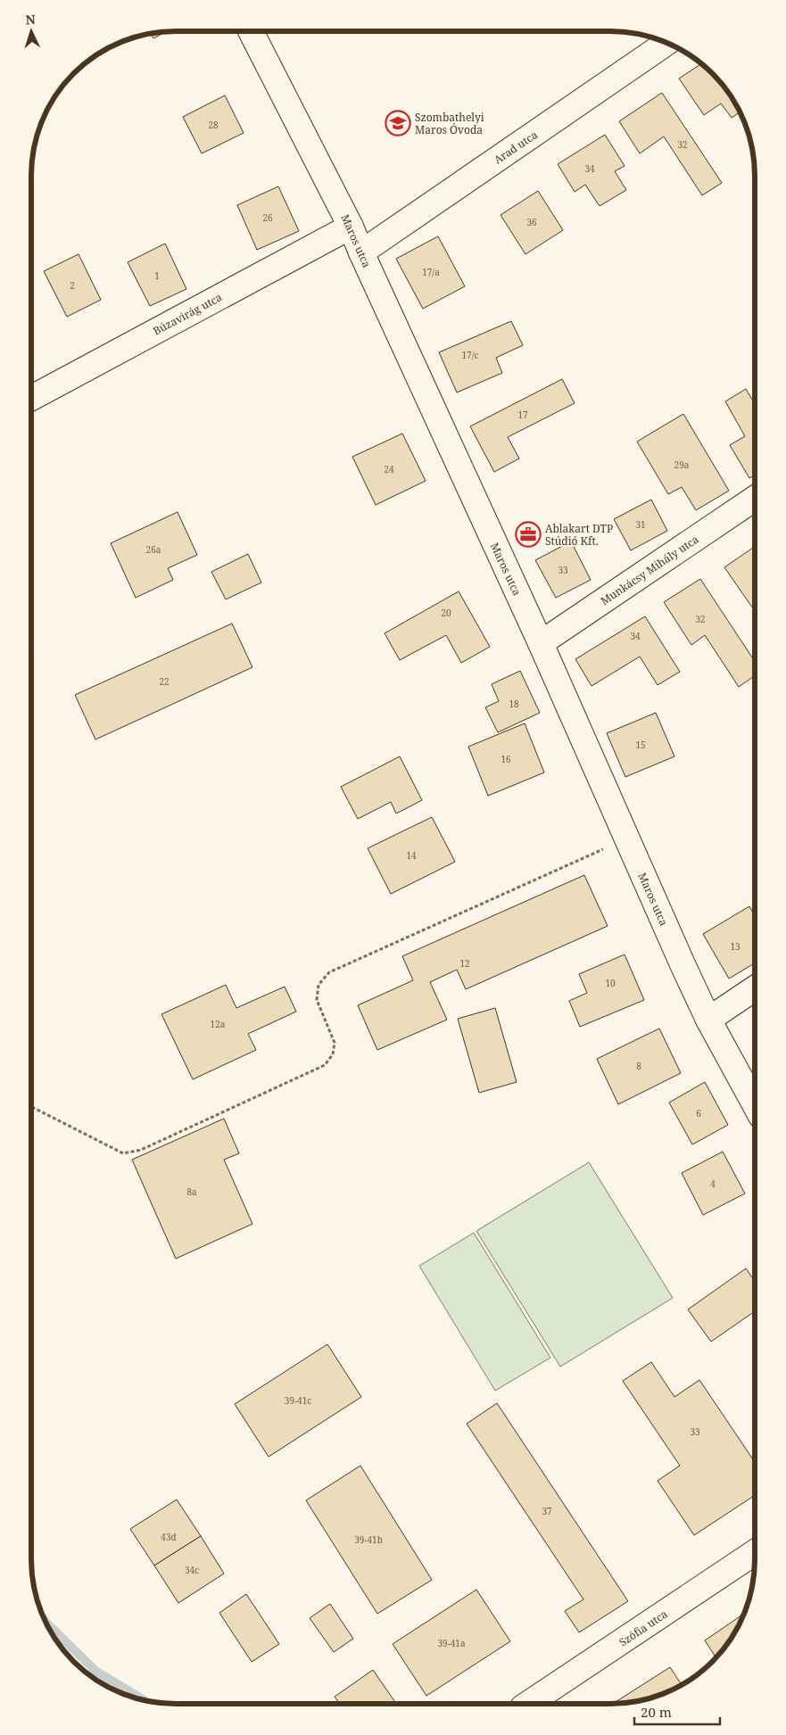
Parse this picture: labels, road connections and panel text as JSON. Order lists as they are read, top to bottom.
{
  "streets": {
    "street": [
      "Arad utca",
      "Maros utca",
      "Búzavirág utca",
      "Munkácsy Mihály utca",
      "Szófia utca"
    ]
  },
  "crossings": [
    ["Arad utca", "Maros utca"],
    ["Maros utca", "Búzavirág utca"],
    ["Maros utca", "Munkácsy Mihály utca"]
  ],
  "places": {
    "school or university": ["Szombathelyi Maros Óvoda"],
    "office": ["Ablakart DTP Stúdió Kft."]
  },
  "house_numbers": [
    "28",
    "32",
    "34",
    "26",
    "36",
    "17/a",
    "1",
    "2",
    "17/c",
    "17",
    "29a",
    "24",
    "31",
    "26a",
    "33",
    "20",
    "32",
    "34",
    "22",
    "18",
    "15",
    "16",
    "14",
    "13",
    "12",
    "10",
    "12a",
    "8",
    "6",
    "4",
    "8a",
    "39-41c",
    "33",
    "37",
    "43d",
    "39-41b",
    "34c",
    "39-41a"
  ],
  "scale_bar": "20 m",
  "north": "top"
}
